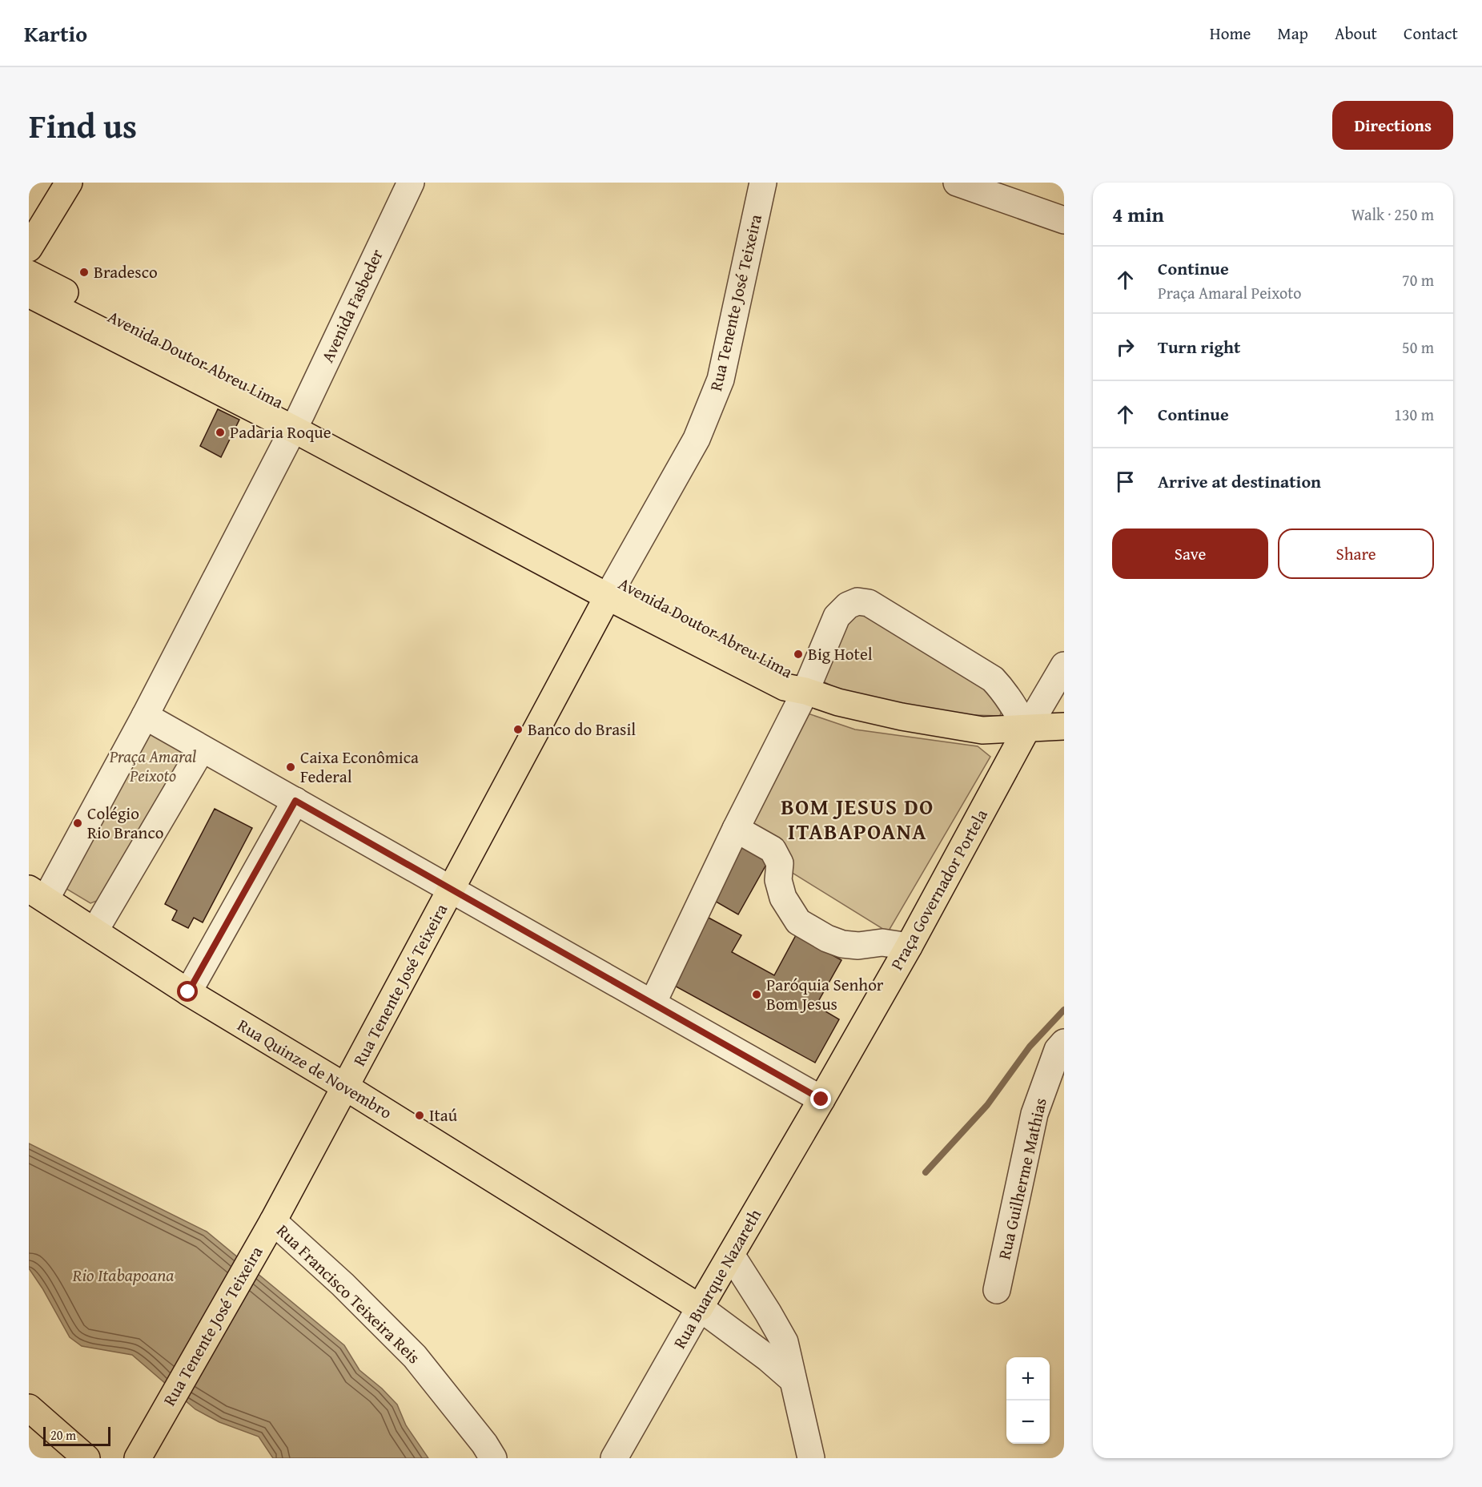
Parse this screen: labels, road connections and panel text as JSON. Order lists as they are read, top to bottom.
{
  "streets": {
    "main road": [
      "Rua Tenente José Teixeira",
      "Avenida Doutor Abreu Lima",
      "Praça Governador Portela",
      "Rua Quinze de Novembro",
      "Rua Buarque Nazareth"
    ],
    "street": ["Avenida Fasbeder", "Rua Guilherme Mathias", "Rua Francisco Teixeira Reis"]
  },
  "crossings": [
    ["Rua Tenente José Teixeira", "Avenida Doutor Abreu Lima"],
    ["Rua Tenente José Teixeira", "Rua Quinze de Novembro"],
    ["Rua Tenente José Teixeira", "Rua Francisco Teixeira Reis"],
    ["Avenida Fasbeder", "Avenida Doutor Abreu Lima"],
    ["Avenida Fasbeder", "Rua Quinze de Novembro"],
    ["Praça Governador Portela", "Rua Buarque Nazareth"],
    ["Rua Quinze de Novembro", "Rua Buarque Nazareth"]
  ],
  "districts": ["BOM JESUS DO ITABAPOANA"],
  "water": ["Rio Itabapoana"],
  "parks": ["Praça Amaral Peixoto"],
  "places": [
    "Bradesco",
    "Padaria Roque",
    "Big Hotel",
    "Banco do Brasil",
    "Caixa Econômica Federal",
    "Colégio Rio Branco",
    "Paróquia Senhor Bom Jesus",
    "Itaú"
  ],
  "scale_bar": "20 m",
  "page": {
    "header": "Kartio",
    "nav": [
      "Home",
      "Map",
      "About",
      "Contact"
    ],
    "title": "Find us",
    "buttons": [
      "Directions",
      ["Save", "Share"]
    ],
    "heading": ["4 min", "Walk · 250 m"],
    "list": [
      ["Continue", "Praça Amaral Peixoto", "70 m"],
      ["Turn right", "50 m"],
      ["Continue", "130 m"],
      "Arrive at destination"
    ],
    "map_buttons": ["+", "−"],
    "scale": "20 m"
  }
}
